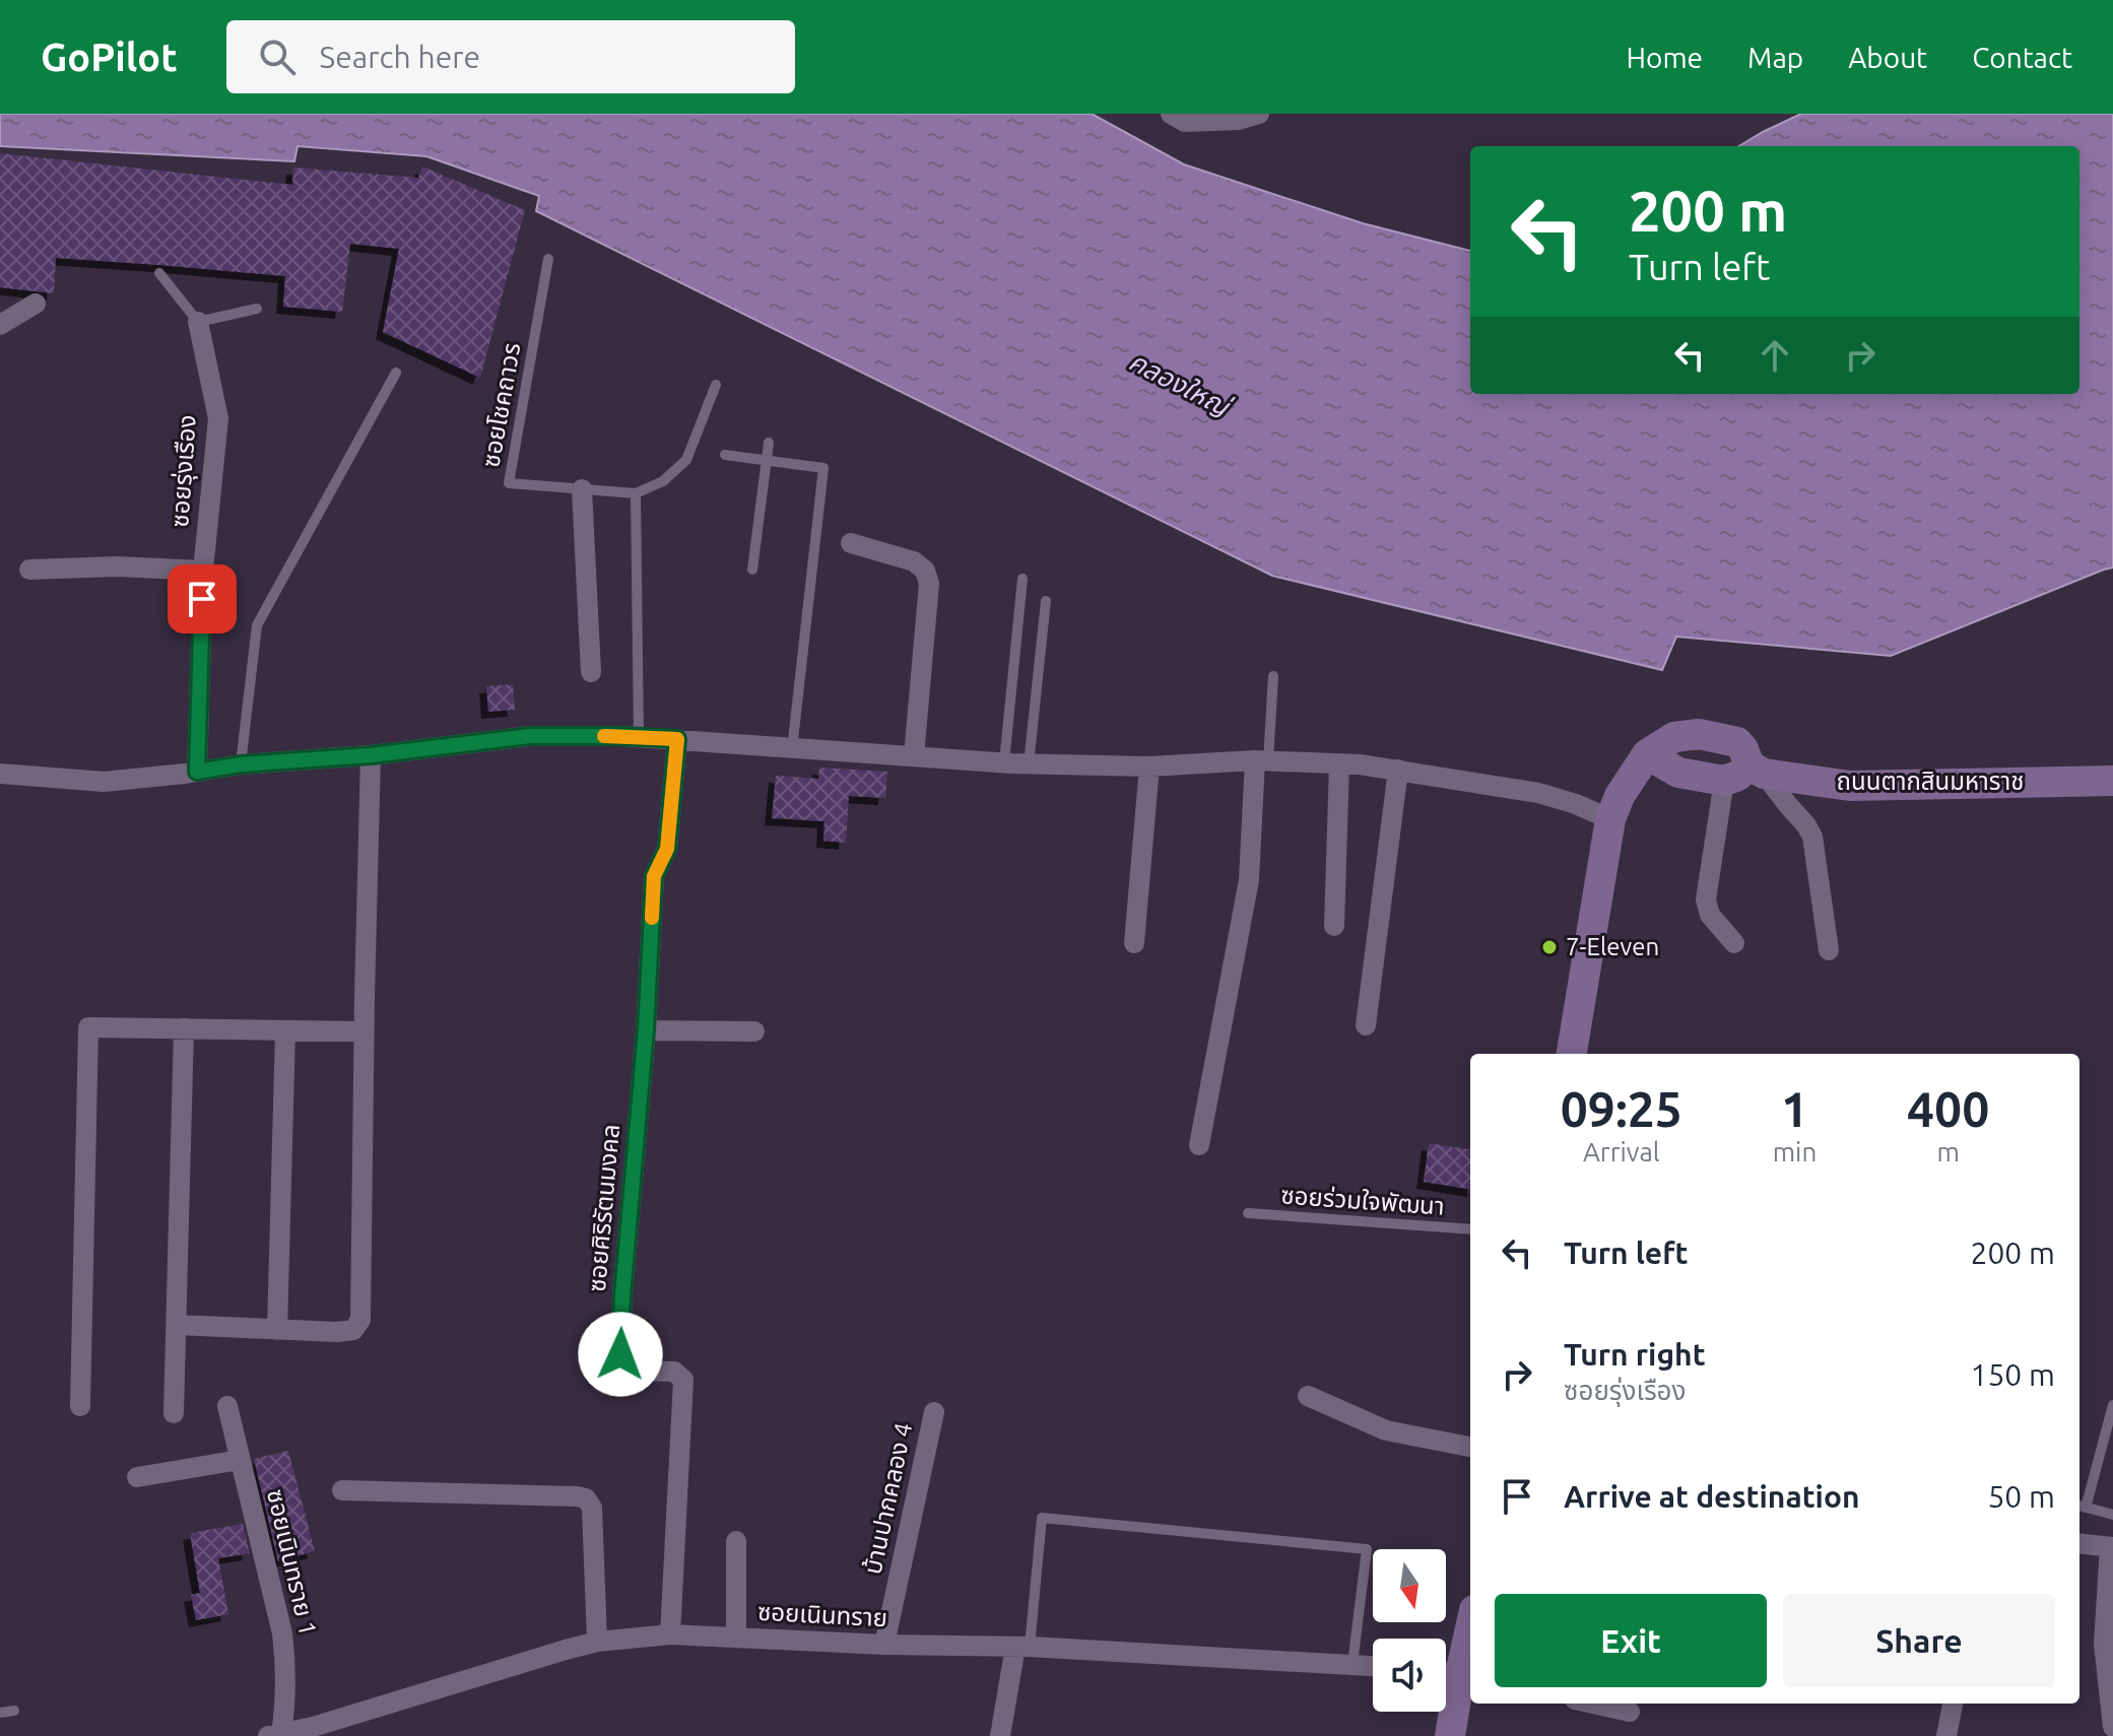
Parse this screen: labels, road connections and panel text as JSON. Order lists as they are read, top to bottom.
{
  "streets": {
    "street": [
      "ซอยรุ่งเรือง",
      "ถนนตากสินมหาราช",
      "ซอยศิริรัตนมงคล",
      "บ้านปากคลอง 4",
      "ซอยเนินทราย 1",
      "ซอยเนินทราย"
    ],
    "lane": ["ซอยโชคถาวร", "ซอยร่วมใจพัฒนา"]
  },
  "crossings": [
    ["ซอยศิริรัตนมงคล", "ซอยเนินทราย"],
    ["บ้านปากคลอง 4", "ซอยเนินทราย"],
    ["ซอยเนินทราย 1", "ซอยเนินทราย"]
  ],
  "water": ["คลองใหญ่"],
  "places": ["7-Eleven"],
  "north": "bottom",
  "page": {
    "header": "GoPilot",
    "search": "Search here",
    "nav": [
      "Home",
      "Map",
      "About",
      "Contact"
    ],
    "turn": ["200 m", "Turn left"],
    "eta": [
      "09:25",
      "Arrival",
      "1",
      "min",
      "400",
      "m"
    ],
    "list": [
      {
        "name": "Turn left",
        "value": "200 m"
      },
      {
        "name": "Turn right",
        "note": "ซอยรุ่งเรือง",
        "value": "150 m"
      },
      {
        "name": "Arrive at destination",
        "value": "50 m"
      }
    ],
    "buttons": ["Exit", "Share"]
  }
}
